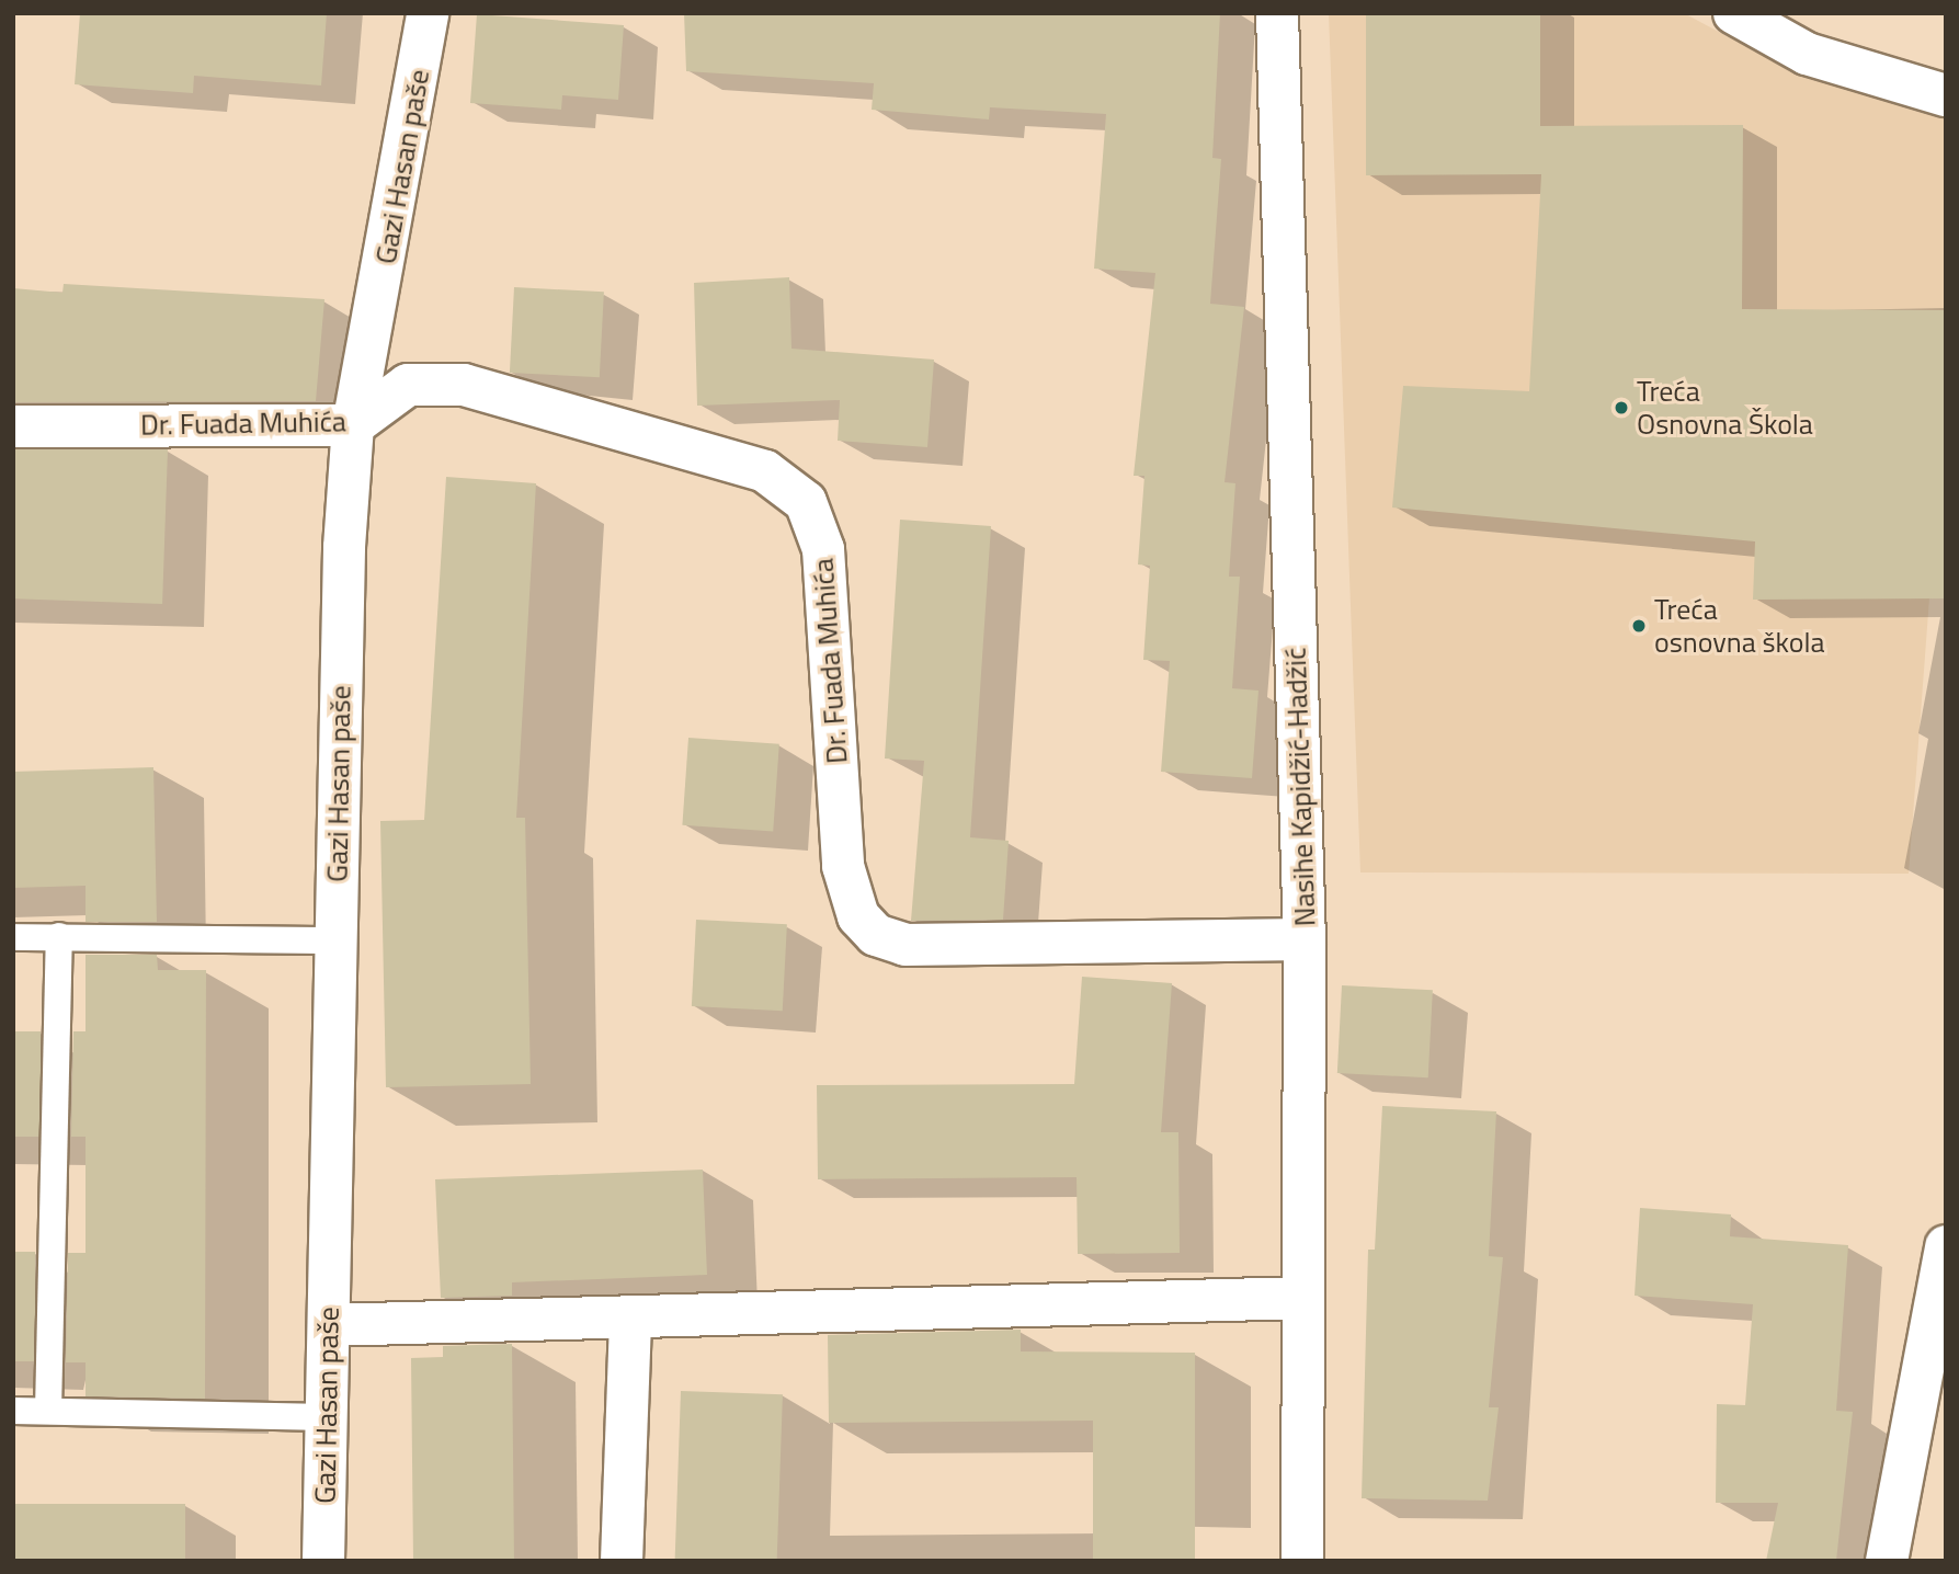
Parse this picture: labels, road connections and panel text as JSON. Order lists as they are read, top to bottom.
{
  "streets": {
    "street": ["Gazi Hasan paše", "Dr. Fuada Muhića", "Nasihe Kapidžić-Hadžić"]
  },
  "crossings": [
    ["Gazi Hasan paše", "Dr. Fuada Muhića"],
    ["Dr. Fuada Muhića", "Nasihe Kapidžić-Hadžić"]
  ],
  "places": ["Treća Osnovna Škola", "Treća osnovna škola"]
}
